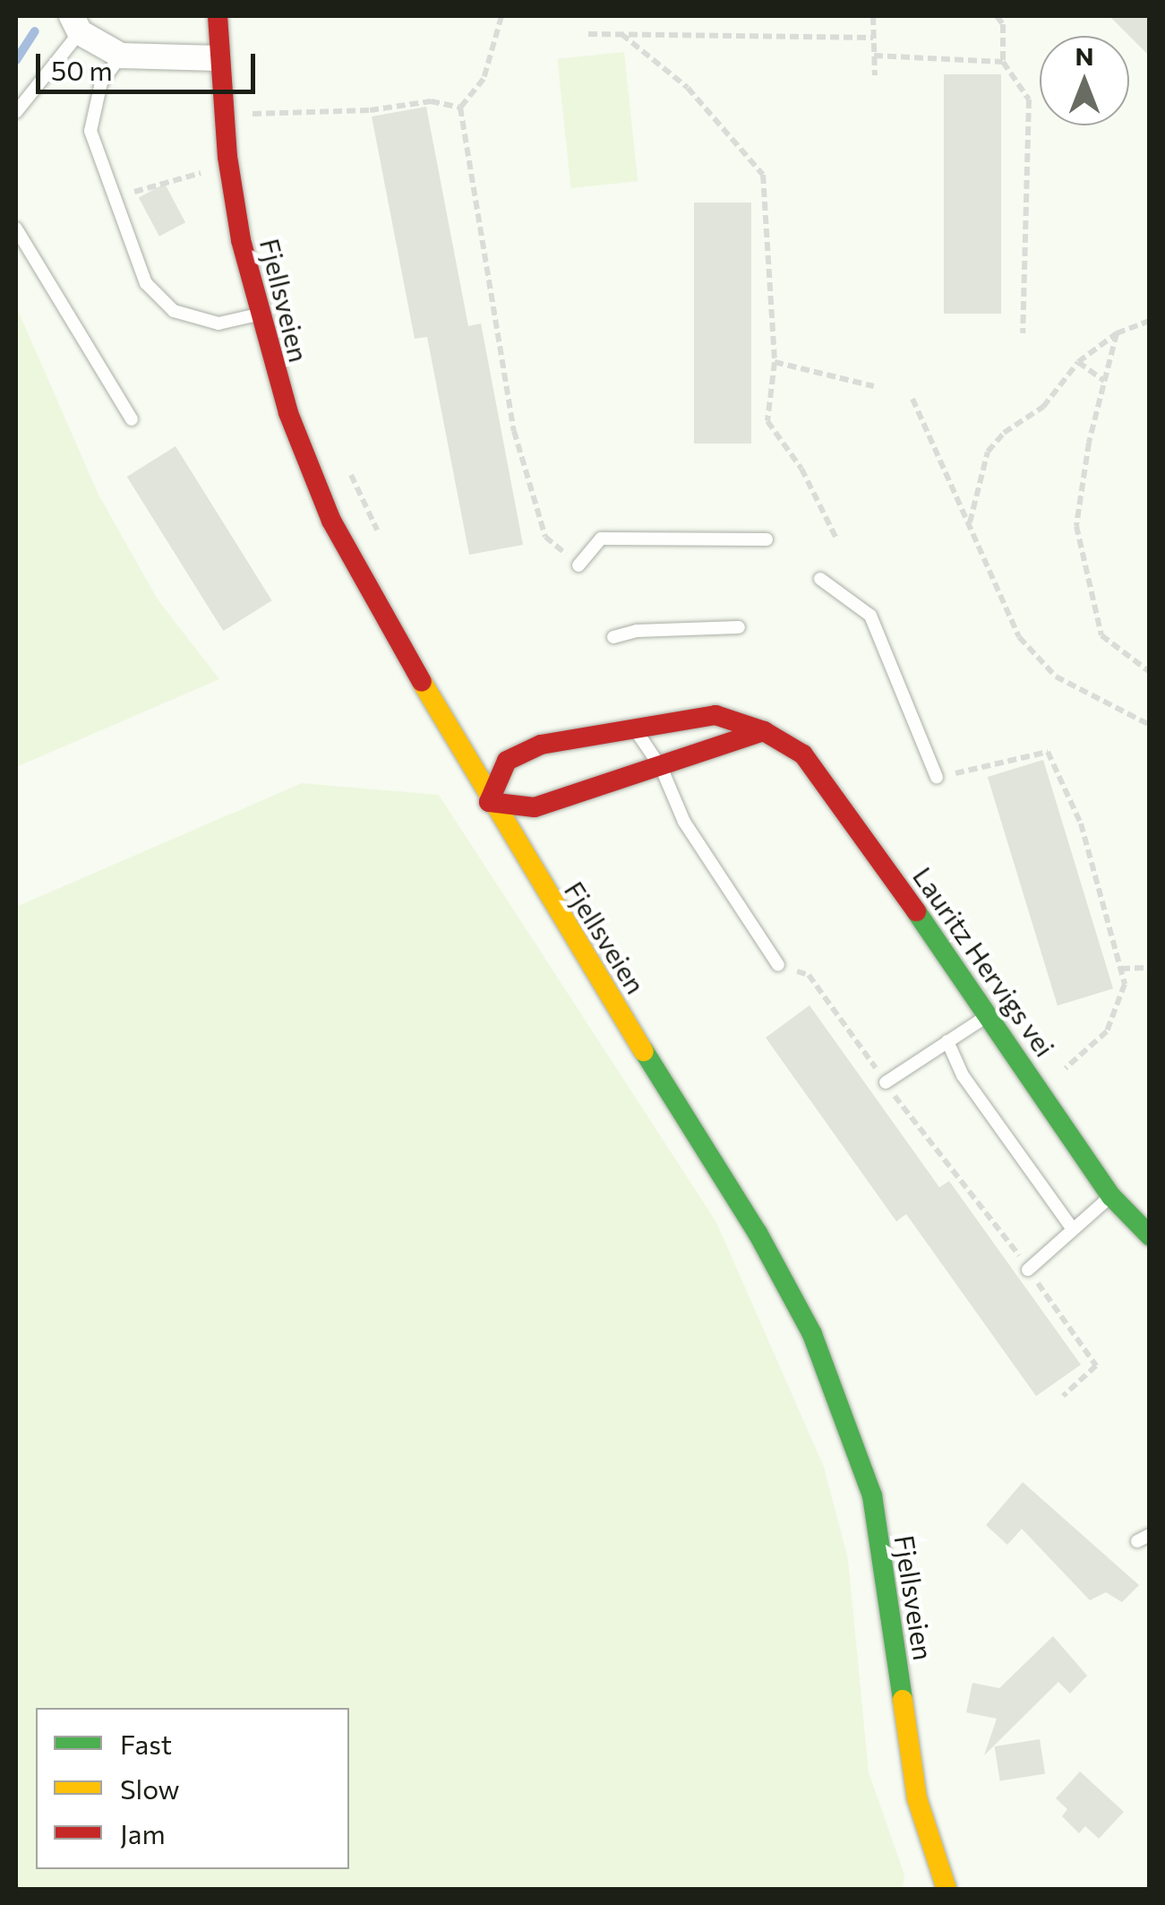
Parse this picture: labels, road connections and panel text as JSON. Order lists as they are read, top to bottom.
{
  "streets": {
    "main road": ["Fjellsveien", "Lauritz Hervigs vei"]
  },
  "crossings": [
    ["Fjellsveien", "Lauritz Hervigs vei"]
  ],
  "legend": ["Fast", "Slow", "Jam"],
  "scale_bar": "50 m",
  "north": "top"
}
